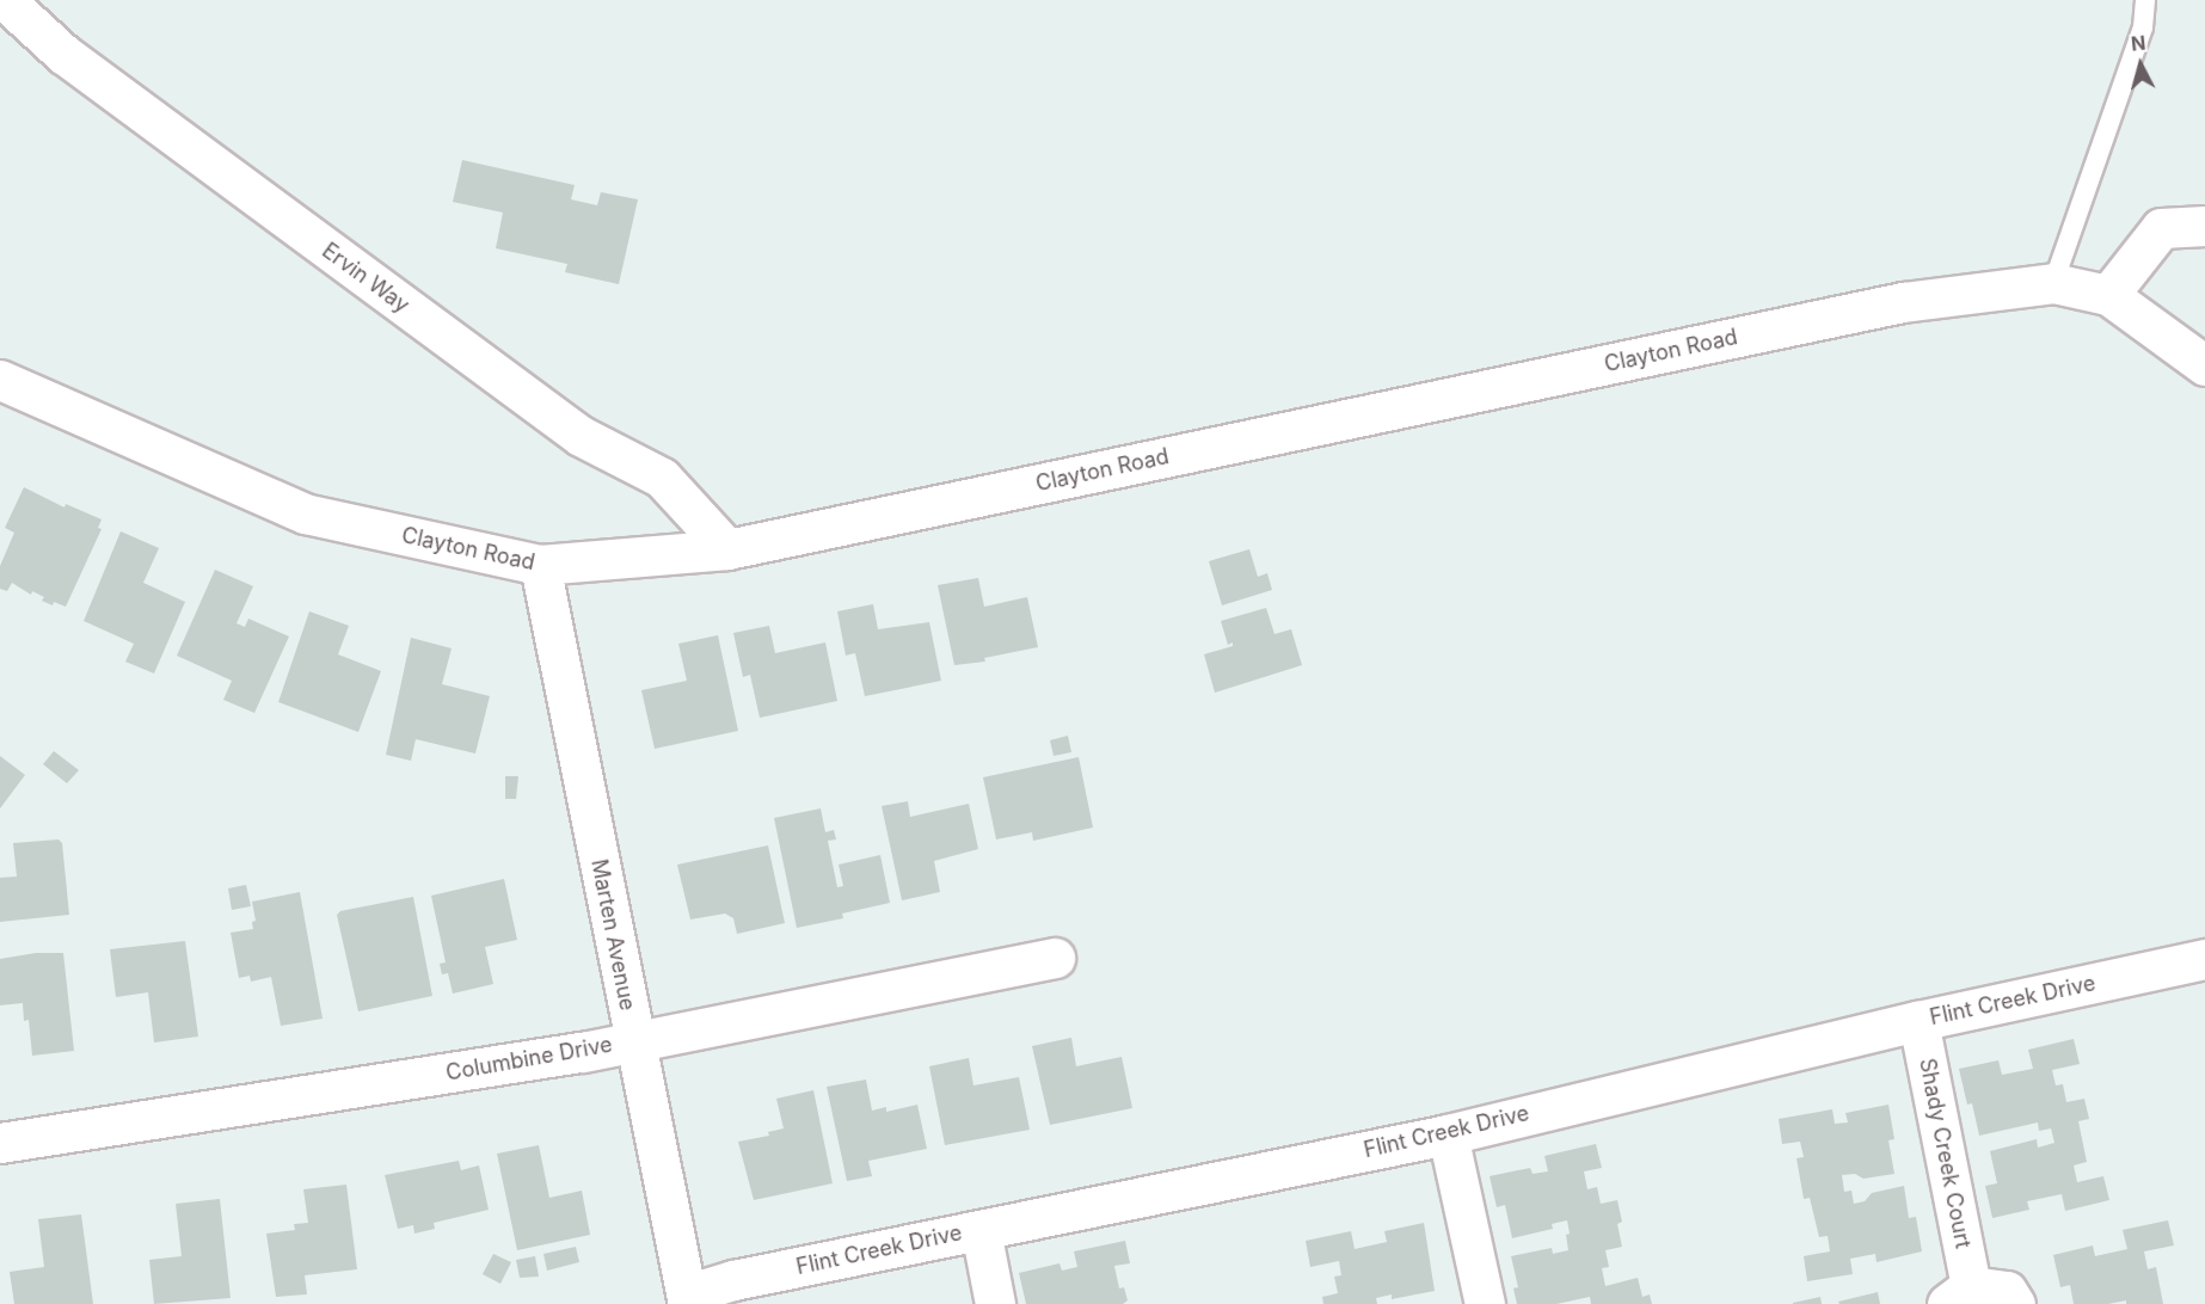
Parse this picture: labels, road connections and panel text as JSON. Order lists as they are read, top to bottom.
{
  "streets": {
    "street": [
      "Ervin Way",
      "Clayton Road",
      "Marten Avenue",
      "Flint Creek Drive",
      "Columbine Drive",
      "Shady Creek Court"
    ]
  },
  "crossings": [
    ["Ervin Way", "Clayton Road"],
    ["Clayton Road", "Marten Avenue"],
    ["Marten Avenue", "Flint Creek Drive"],
    ["Marten Avenue", "Columbine Drive"],
    ["Flint Creek Drive", "Shady Creek Court"]
  ],
  "north": "top"
}
